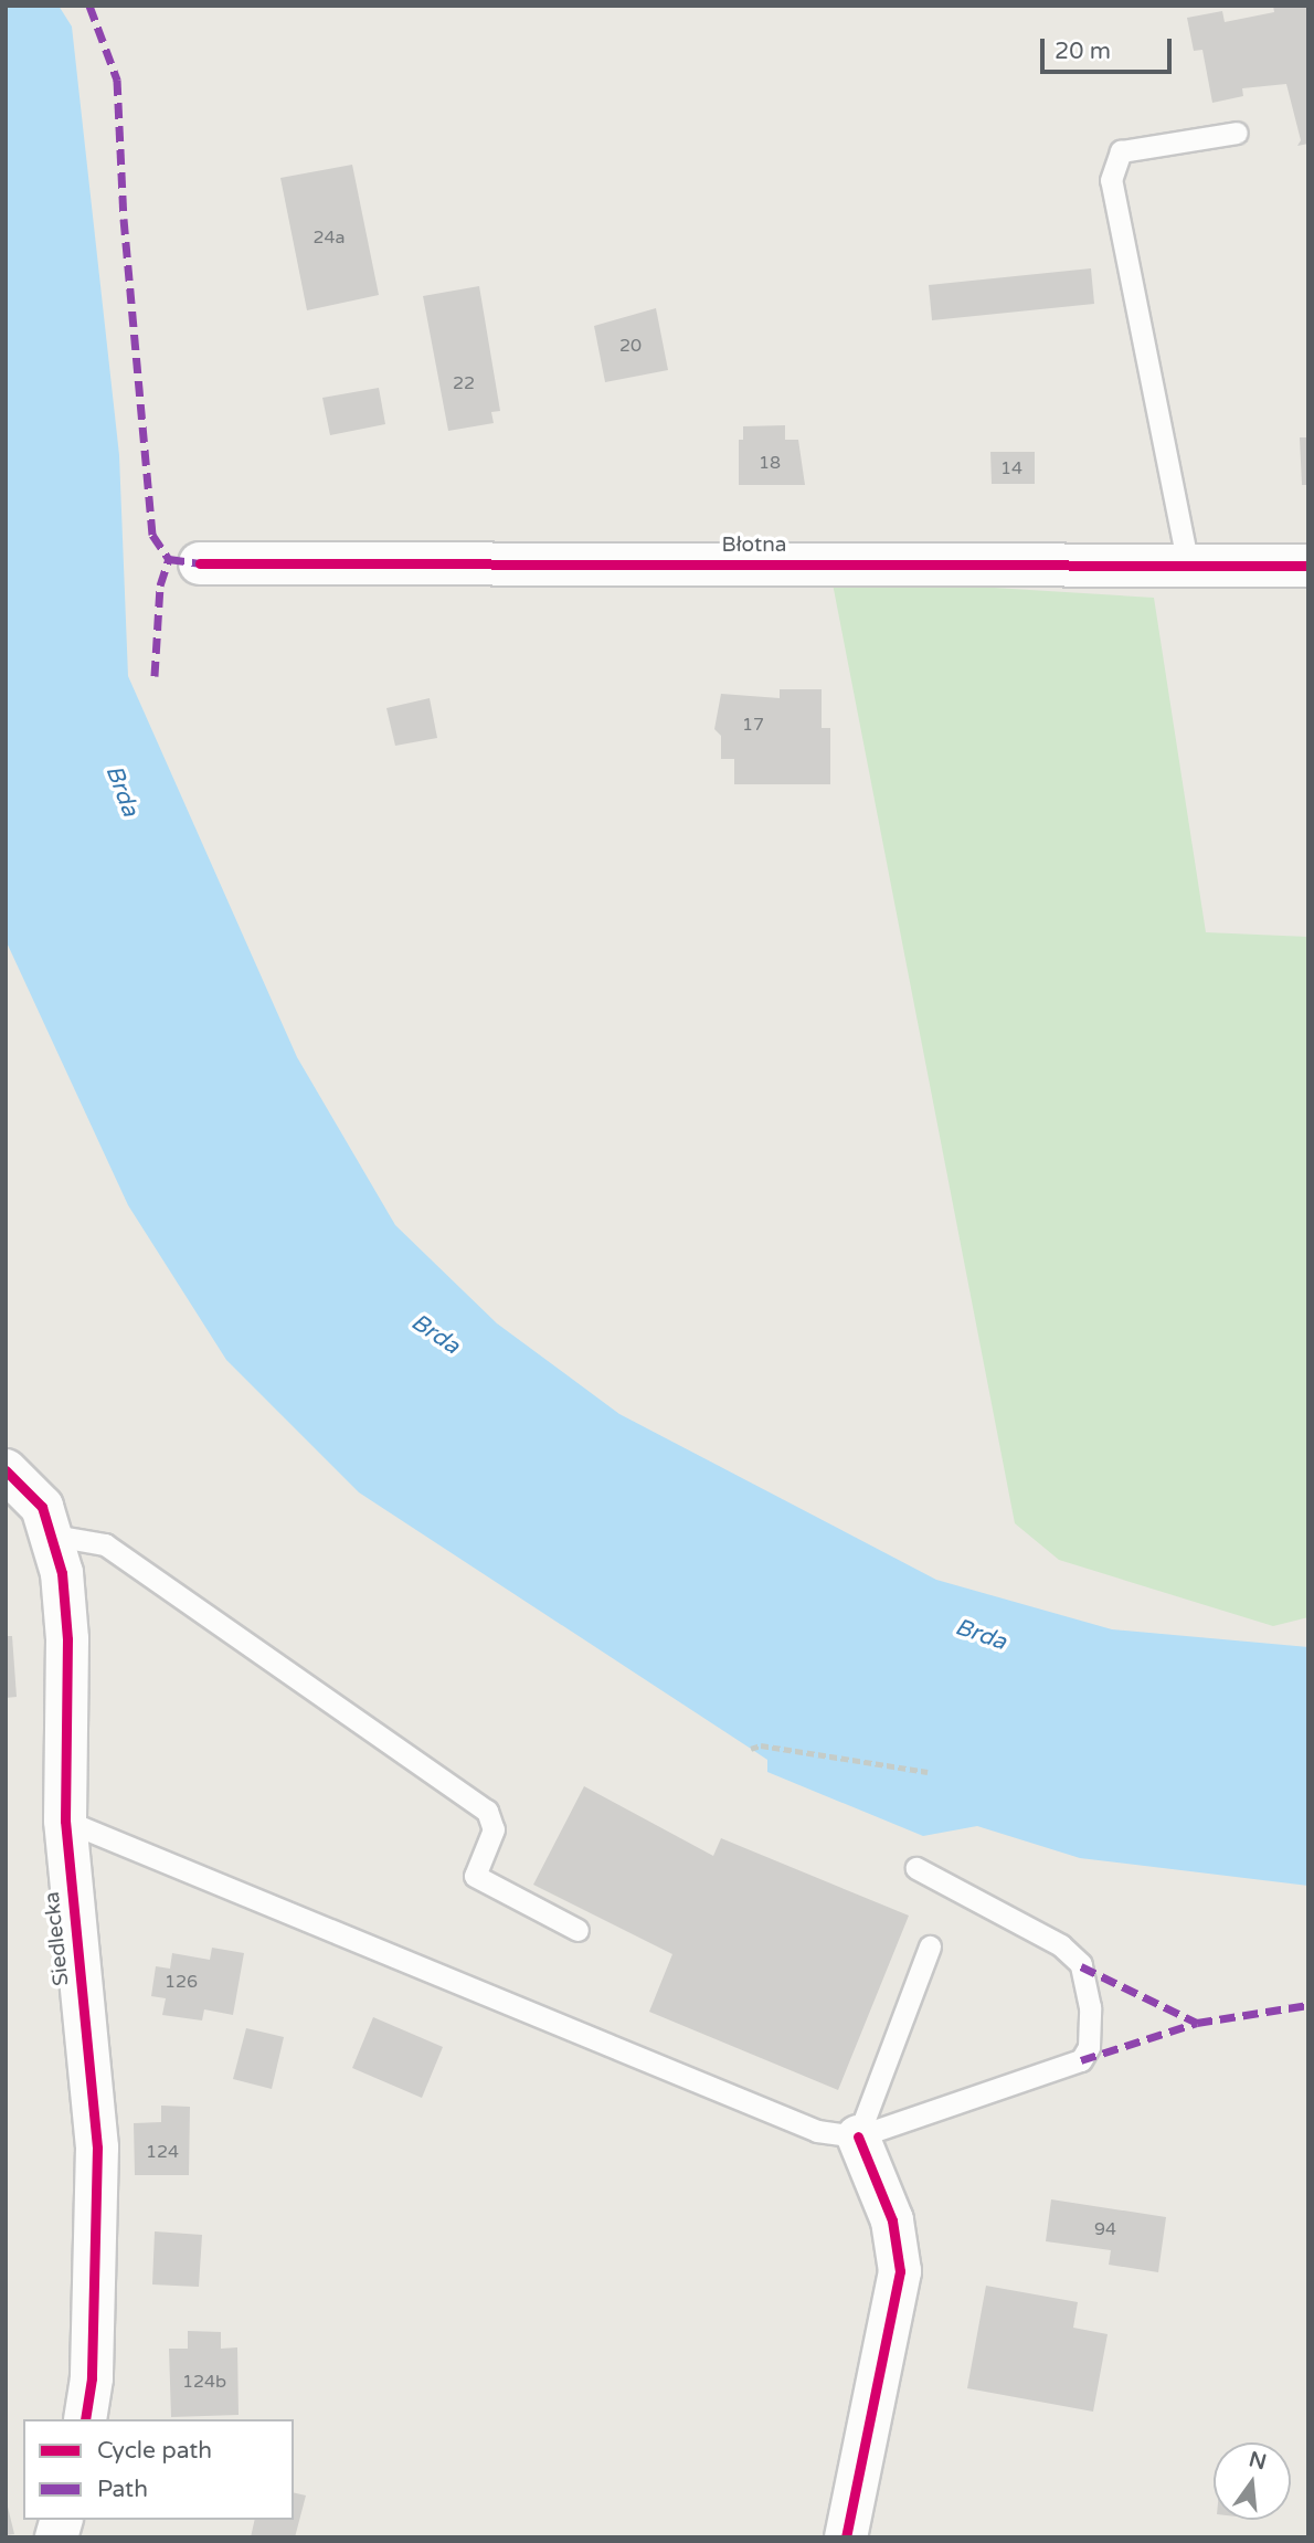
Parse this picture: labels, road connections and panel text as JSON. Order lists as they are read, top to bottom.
{
  "streets": {
    "street": ["Błotna", "Siedlecka"]
  },
  "water": ["Brda"],
  "house_numbers": [
    "24a",
    "20",
    "22",
    "18",
    "14",
    "17",
    "126",
    "124",
    "94",
    "124b"
  ],
  "legend": ["Cycle path", "Path"],
  "scale_bar": "20 m",
  "north": "top"
}
